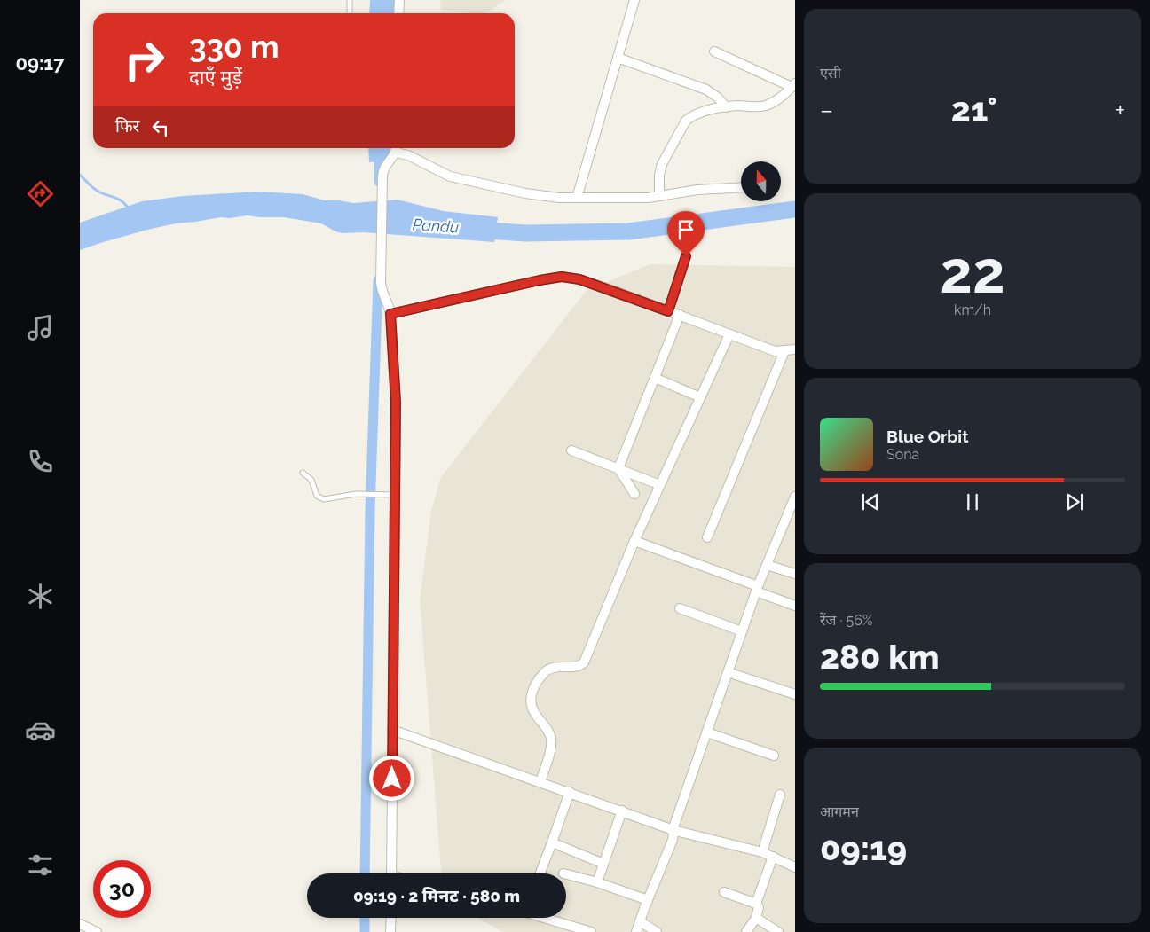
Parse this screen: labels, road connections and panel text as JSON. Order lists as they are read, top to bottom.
{
  "water": ["Pandu"],
  "north": "top",
  "page": {
    "tabs": "09:17",
    "tile": [
      "एसी",
      ["22", "km/h"],
      ["रेंज · 56%", "280 km"],
      ["आगमन", "09:19"]
    ],
    "turn": ["330 m", "दाएँ मुड़ें"],
    "heat": ["−", "21°", "+"],
    "then": "फिर",
    "song": ["Blue Orbit", "Sona"],
    "limit": "30",
    "trip": "09:19 · 2 मिनट · 580 m"
  }
}
